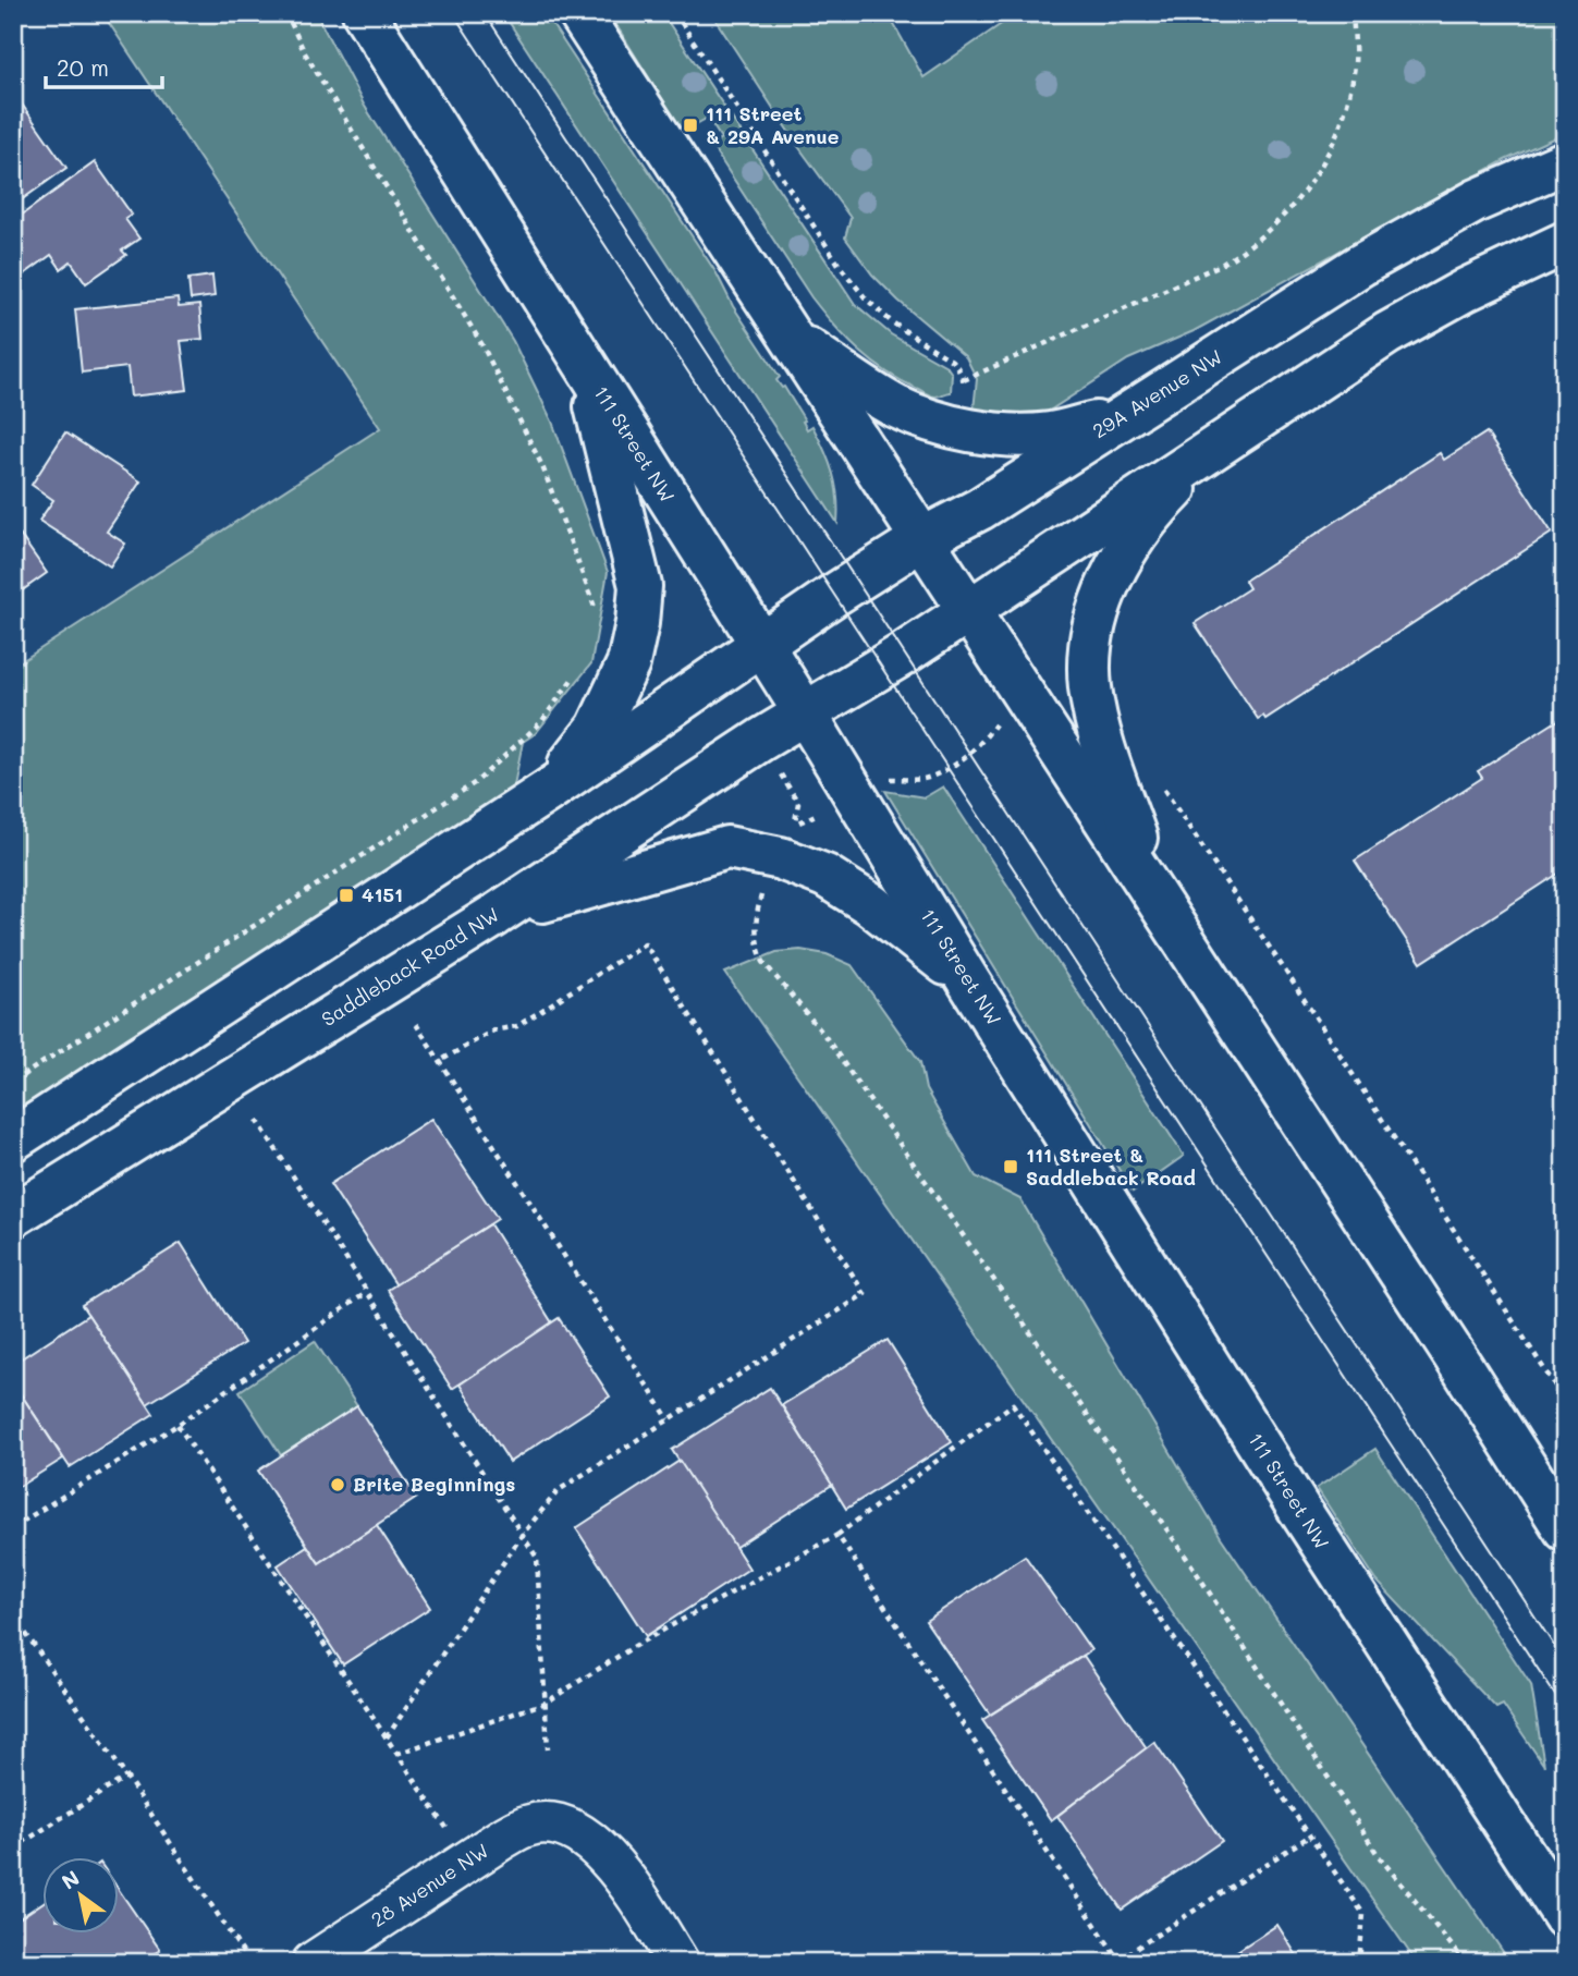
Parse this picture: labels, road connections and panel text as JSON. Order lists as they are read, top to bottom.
{
  "streets": {
    "main road": ["29A Avenue NW", "111 Street NW", "Saddleback Road NW"],
    "street": ["28 Avenue NW"]
  },
  "crossings": [
    ["29A Avenue NW", "111 Street NW"],
    ["111 Street NW", "Saddleback Road NW"]
  ],
  "places": {
    "transit": ["111 Street & 29A Avenue", "4151", "111 Street & Saddleback Road"],
    "other": ["Brite Beginnings"]
  },
  "scale_bar": "20 m",
  "north": "top left"
}
